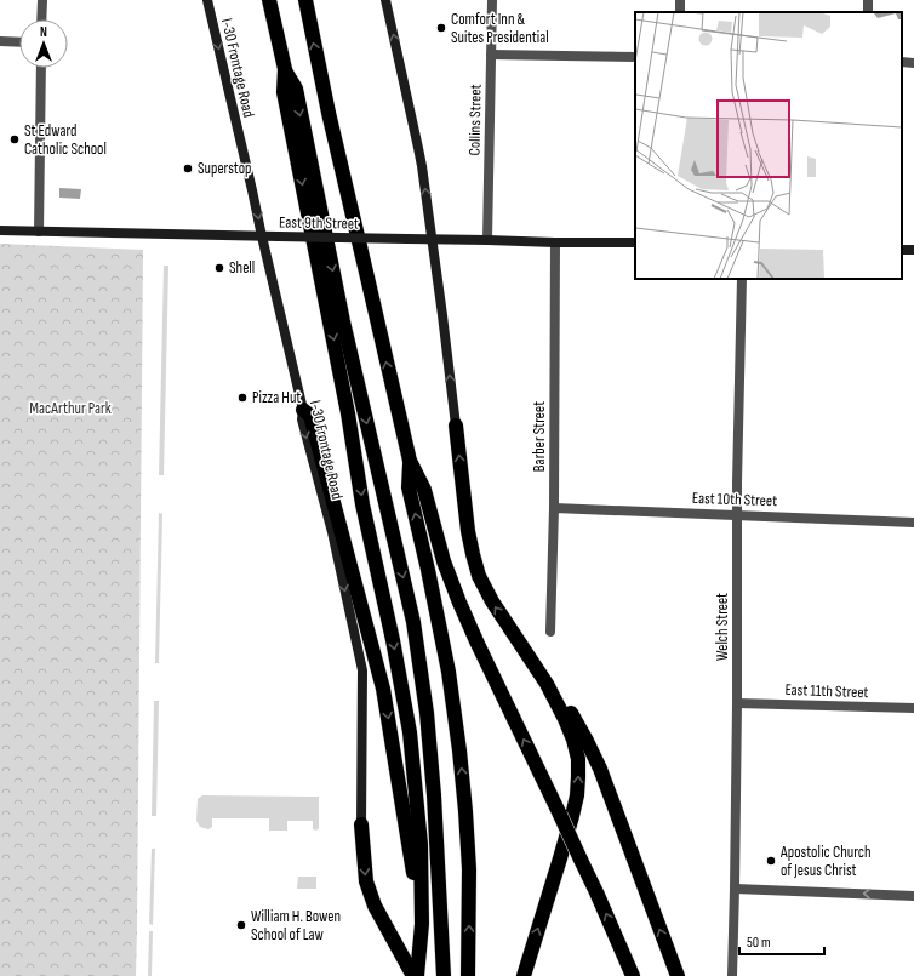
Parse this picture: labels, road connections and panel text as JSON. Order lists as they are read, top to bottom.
{
  "streets": {
    "main road": ["I-30 Frontage Road", "East 9th Street"],
    "street": [
      "Collins Street",
      "Barber Street",
      "East 10th Street",
      "Welch Street",
      "East 11th Street"
    ]
  },
  "crossings": [
    ["I-30 Frontage Road", "East 9th Street"],
    ["Collins Street", "East 9th Street"],
    ["East 9th Street", "Barber Street"],
    ["Barber Street", "East 10th Street"],
    ["East 10th Street", "Welch Street"],
    ["Welch Street", "East 11th Street"]
  ],
  "one_way": ["I-30 Frontage Road"],
  "parks": ["MacArthur Park"],
  "places": [
    "Comfort Inn & Suites Presidential",
    "St Edward Catholic School",
    "Superstop",
    "Shell",
    "Pizza Hut",
    "Apostolic Church of Jesus Christ",
    "William H. Bowen School of Law"
  ],
  "scale_bar": "50 m",
  "north": "top"
}
